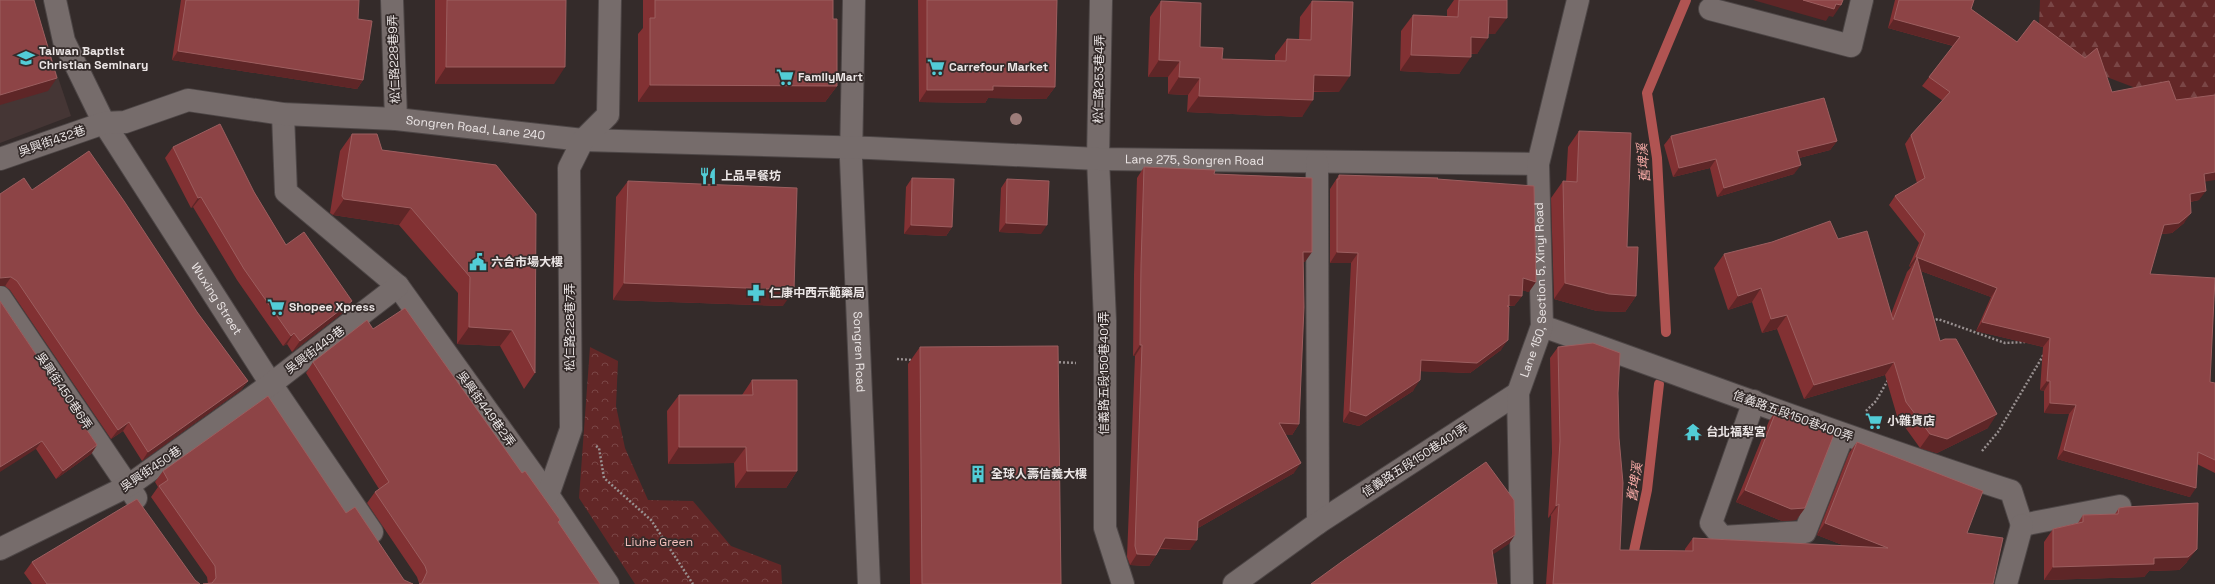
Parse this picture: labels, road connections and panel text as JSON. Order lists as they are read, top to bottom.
{
  "streets": {
    "street": [
      "松仁路228巷9弄",
      "松仁路253巷4弄",
      "Songren Road, Lane 240",
      "吳興街432巷",
      "Lane 275, Songren Road",
      "Lane 150, Section 5, Xinyi Road",
      "Wuxing Street",
      "松仁路228巷7弄",
      "吳興街449巷",
      "Songren Road",
      "信義路五段150巷401弄",
      "吳興街450巷6弄",
      "吳興街449巷2弄",
      "信義路五段150巷400弄",
      "吳興街450巷"
    ]
  },
  "crossings": [
    ["松仁路228巷9弄", "Songren Road, Lane 240"],
    ["松仁路253巷4弄", "Lane 275, Songren Road"],
    ["松仁路253巷4弄", "信義路五段150巷401弄"],
    ["Songren Road, Lane 240", "吳興街432巷"],
    ["Songren Road, Lane 240", "Lane 275, Songren Road"],
    ["Songren Road, Lane 240", "Wuxing Street"],
    ["Songren Road, Lane 240", "松仁路228巷7弄"],
    ["Songren Road, Lane 240", "Songren Road"],
    ["Songren Road, Lane 240", "吳興街449巷2弄"],
    ["吳興街432巷", "Wuxing Street"],
    ["Lane 275, Songren Road", "Lane 150, Section 5, Xinyi Road"],
    ["Lane 275, Songren Road", "Songren Road"],
    ["Lane 275, Songren Road", "信義路五段150巷401弄"],
    ["Lane 150, Section 5, Xinyi Road", "信義路五段150巷401弄"],
    ["Lane 150, Section 5, Xinyi Road", "信義路五段150巷400弄"],
    ["Wuxing Street", "吳興街449巷"],
    ["Wuxing Street", "吳興街450巷"],
    ["松仁路228巷7弄", "吳興街449巷2弄"],
    ["吳興街449巷", "吳興街449巷2弄"],
    ["吳興街449巷", "吳興街450巷"],
    ["吳興街450巷6弄", "吳興街450巷"]
  ],
  "water": ["舊埤溪"],
  "parks": ["Liuhe Green"],
  "places": {
    "school or university": ["Taiwan Baptist Christian Seminary"],
    "supermarket": [
      "Carrefour Market",
      "FamilyMart",
      "Shopee Xpress",
      "小雜貨店"
    ],
    "restaurant": ["上品早餐坊"],
    "public building": ["六合市場大樓"],
    "pharmacy": ["仁康中西示範藥局"],
    "temple": ["台北福犁宮"],
    "building": ["全球人壽信義大樓"]
  }
}
